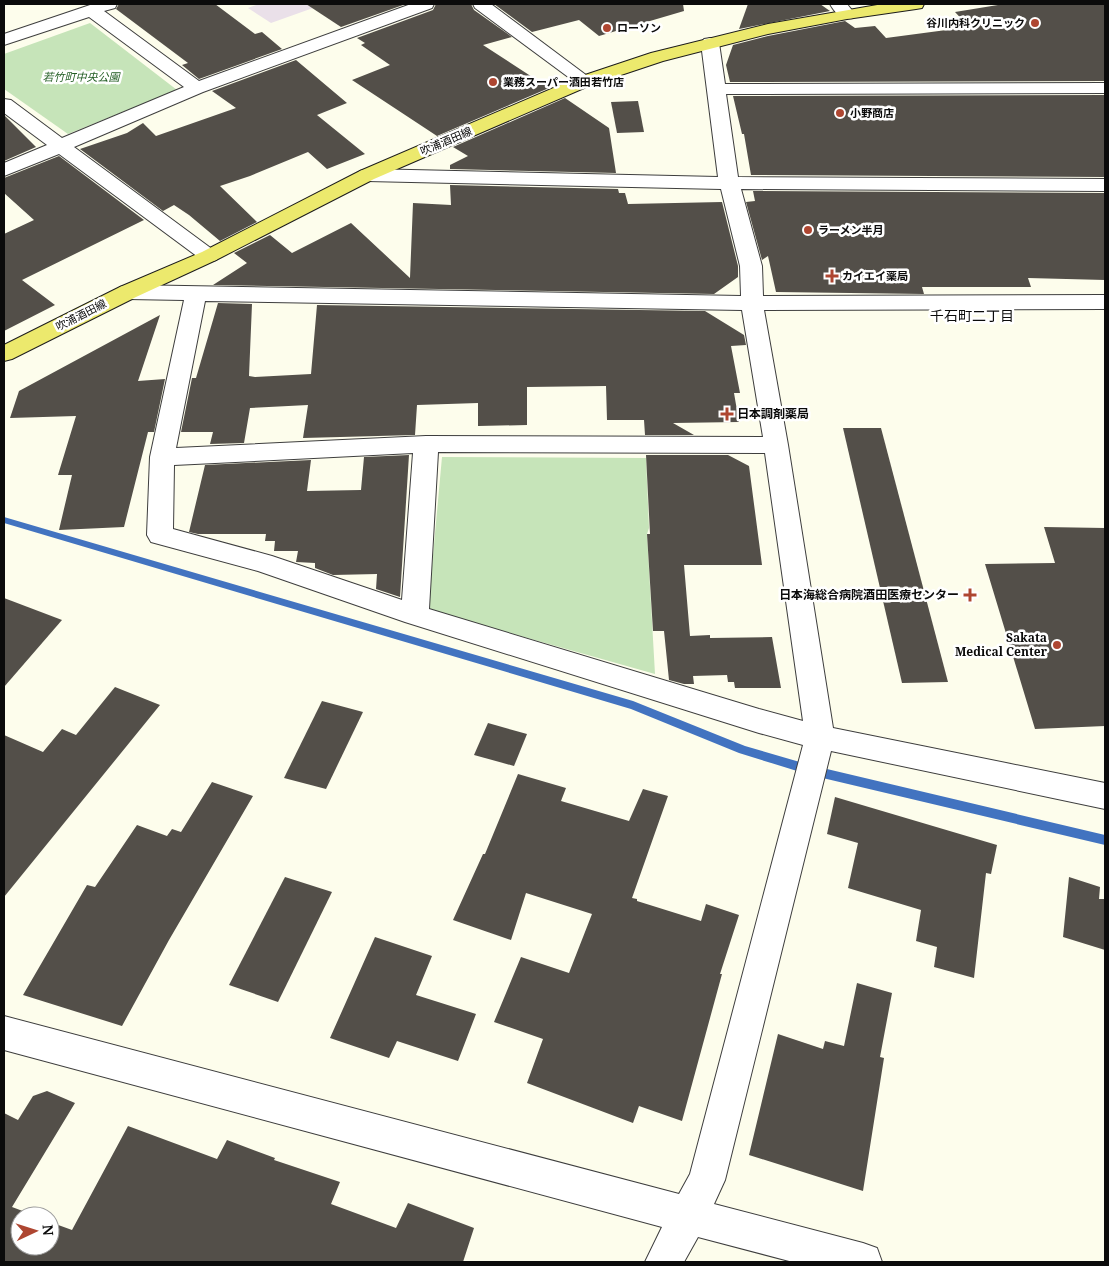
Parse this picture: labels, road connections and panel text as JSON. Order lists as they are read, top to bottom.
{
  "streets": {
    "main road": ["吹浦酒田線"]
  },
  "districts": ["千石町二丁目"],
  "parks": ["若竹町中央公園"],
  "places": {
    "other": [
      "谷川内科クリニック",
      "ローソン",
      "業務スーパー酒田若竹店",
      "小野商店",
      "ラーメン半月",
      "Sakata Medical Center"
    ],
    "health": ["カイエイ薬局", "日本調剤薬局", "日本海総合病院酒田医療センター"]
  },
  "north": "right"
}
